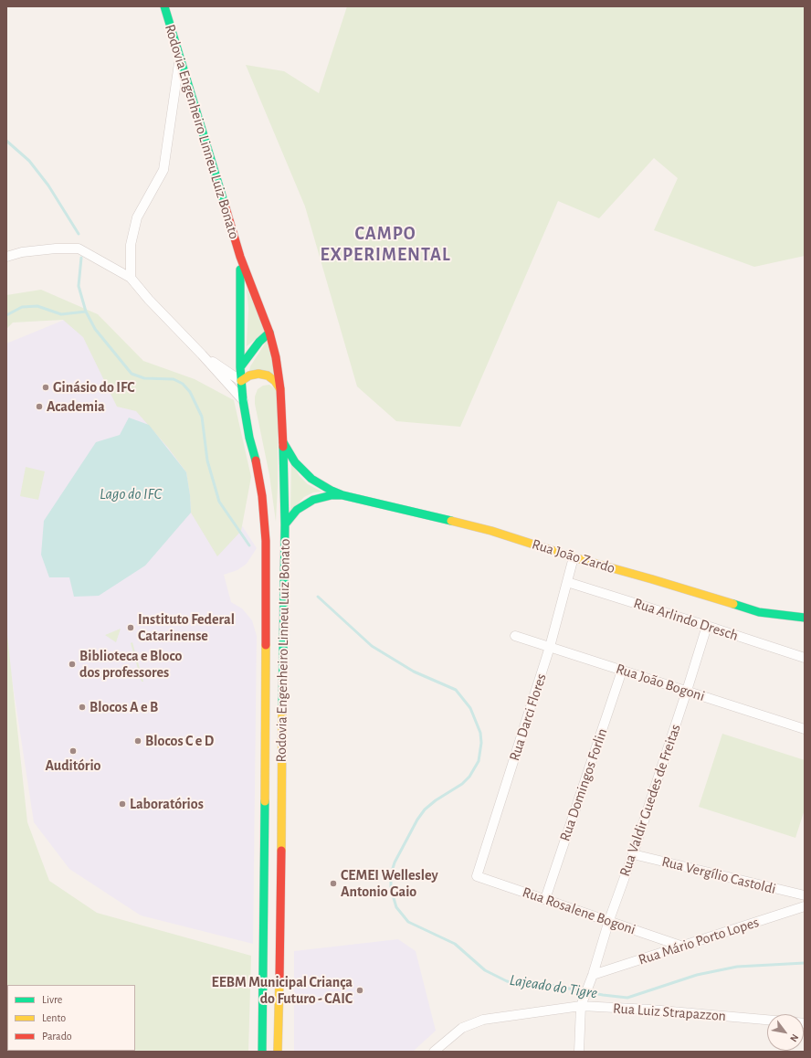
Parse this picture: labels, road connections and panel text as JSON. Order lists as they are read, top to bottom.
{
  "streets": {
    "main road": ["Rodovia Engenheiro Linneu Luiz Bonato", "Rua João Zardo"],
    "street": [
      "Rua Arlindo Dresch",
      "Rua João Bogoni",
      "Rua Darci Flores",
      "Rua Domingos Forlin",
      "Rua Valdir Guedes de Freitas",
      "Rua Vergílio Castoldi",
      "Rua Rosalene Bogoni",
      "Rua Mário Porto Lopes",
      "Rua Luiz Strapazzon"
    ]
  },
  "crossings": [
    ["Rodovia Engenheiro Linneu Luiz Bonato", "Rua João Zardo"],
    ["Rua João Zardo", "Rua Darci Flores"],
    ["Rua Arlindo Dresch", "Rua Darci Flores"],
    ["Rua Arlindo Dresch", "Rua Valdir Guedes de Freitas"],
    ["Rua João Bogoni", "Rua Darci Flores"],
    ["Rua João Bogoni", "Rua Domingos Forlin"],
    ["Rua João Bogoni", "Rua Valdir Guedes de Freitas"],
    ["Rua Darci Flores", "Rua Rosalene Bogoni"],
    ["Rua Domingos Forlin", "Rua Rosalene Bogoni"],
    ["Rua Valdir Guedes de Freitas", "Rua Vergílio Castoldi"],
    ["Rua Valdir Guedes de Freitas", "Rua Rosalene Bogoni"],
    ["Rua Valdir Guedes de Freitas", "Rua Mário Porto Lopes"],
    ["Rua Valdir Guedes de Freitas", "Rua Luiz Strapazzon"],
    ["Rua Rosalene Bogoni", "Rua Mário Porto Lopes"]
  ],
  "districts": ["CAMPO EXPERIMENTAL"],
  "water": ["Lago do IFC", "Lajeado do Tigre"],
  "places": [
    "Ginásio do IFC",
    "Academia",
    "Instituto Federal Catarinense",
    "Biblioteca e Bloco dos professores",
    "Blocos A e B",
    "Blocos C e D",
    "Auditório",
    "Laboratórios",
    "CEMEI Wellesley Antonio Gaio",
    "EEBM Municipal Criança do Futuro - CAIC"
  ],
  "legend": ["Livre", "Lento", "Parado"],
  "north": "bottom right"
}
